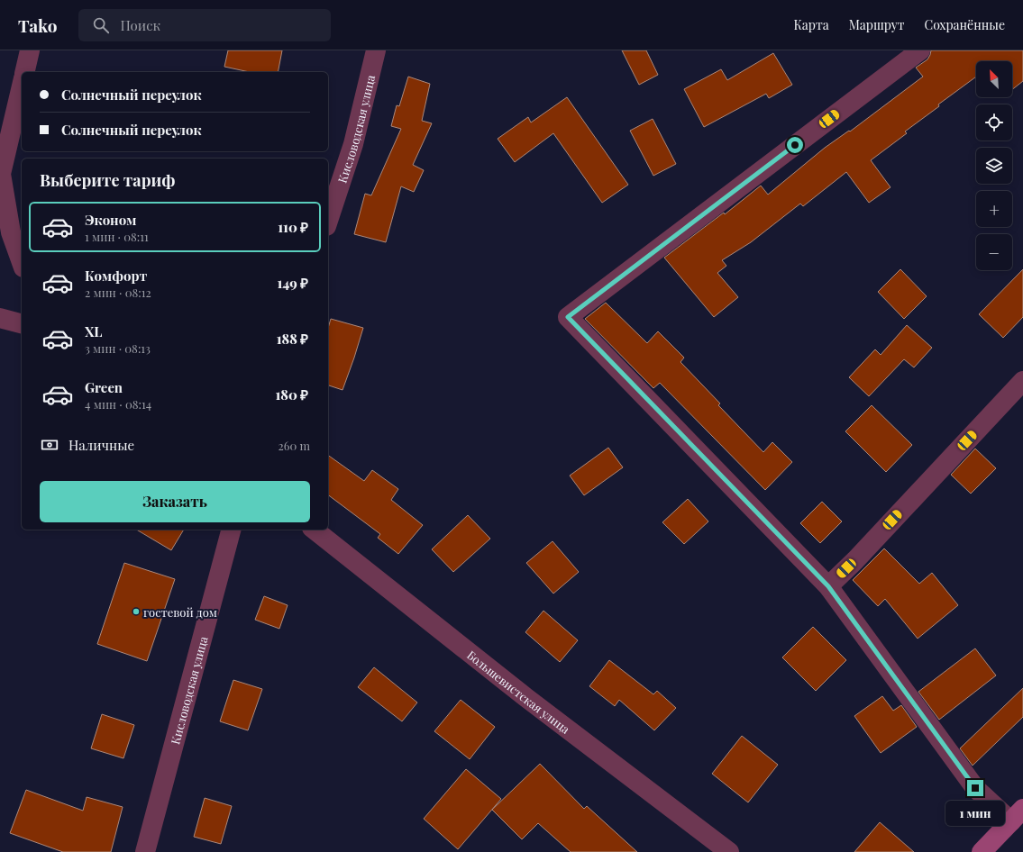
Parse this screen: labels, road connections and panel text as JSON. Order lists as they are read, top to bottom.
{
  "streets": {
    "street": ["Кисловодская улица", "Большевистская улица"]
  },
  "places": ["гостевой дом"],
  "north": "top left",
  "page": {
    "header": "Tako",
    "search": "Поиск",
    "nav": ["Карта", "Маршрут", "Сохранённые"],
    "map_buttons": ["+", "−"],
    "banner": ["Солнечный переулок", "Солнечный переулок"],
    "heading": "Выберите тариф",
    "list": [
      {
        "name": "Эконом",
        "note": "1 мин · 08:11",
        "value": "110 ₽"
      },
      {
        "name": "Комфорт",
        "note": "2 мин · 08:12",
        "value": "149 ₽"
      },
      {
        "name": "XL",
        "note": "3 мин · 08:13",
        "value": "188 ₽"
      },
      {
        "name": "Green",
        "note": "4 мин · 08:14",
        "value": "180 ₽"
      }
    ],
    "pay": ["Наличные", "260 m"],
    "buttons": "Заказать",
    "bubble": "1 мин"
  }
}
